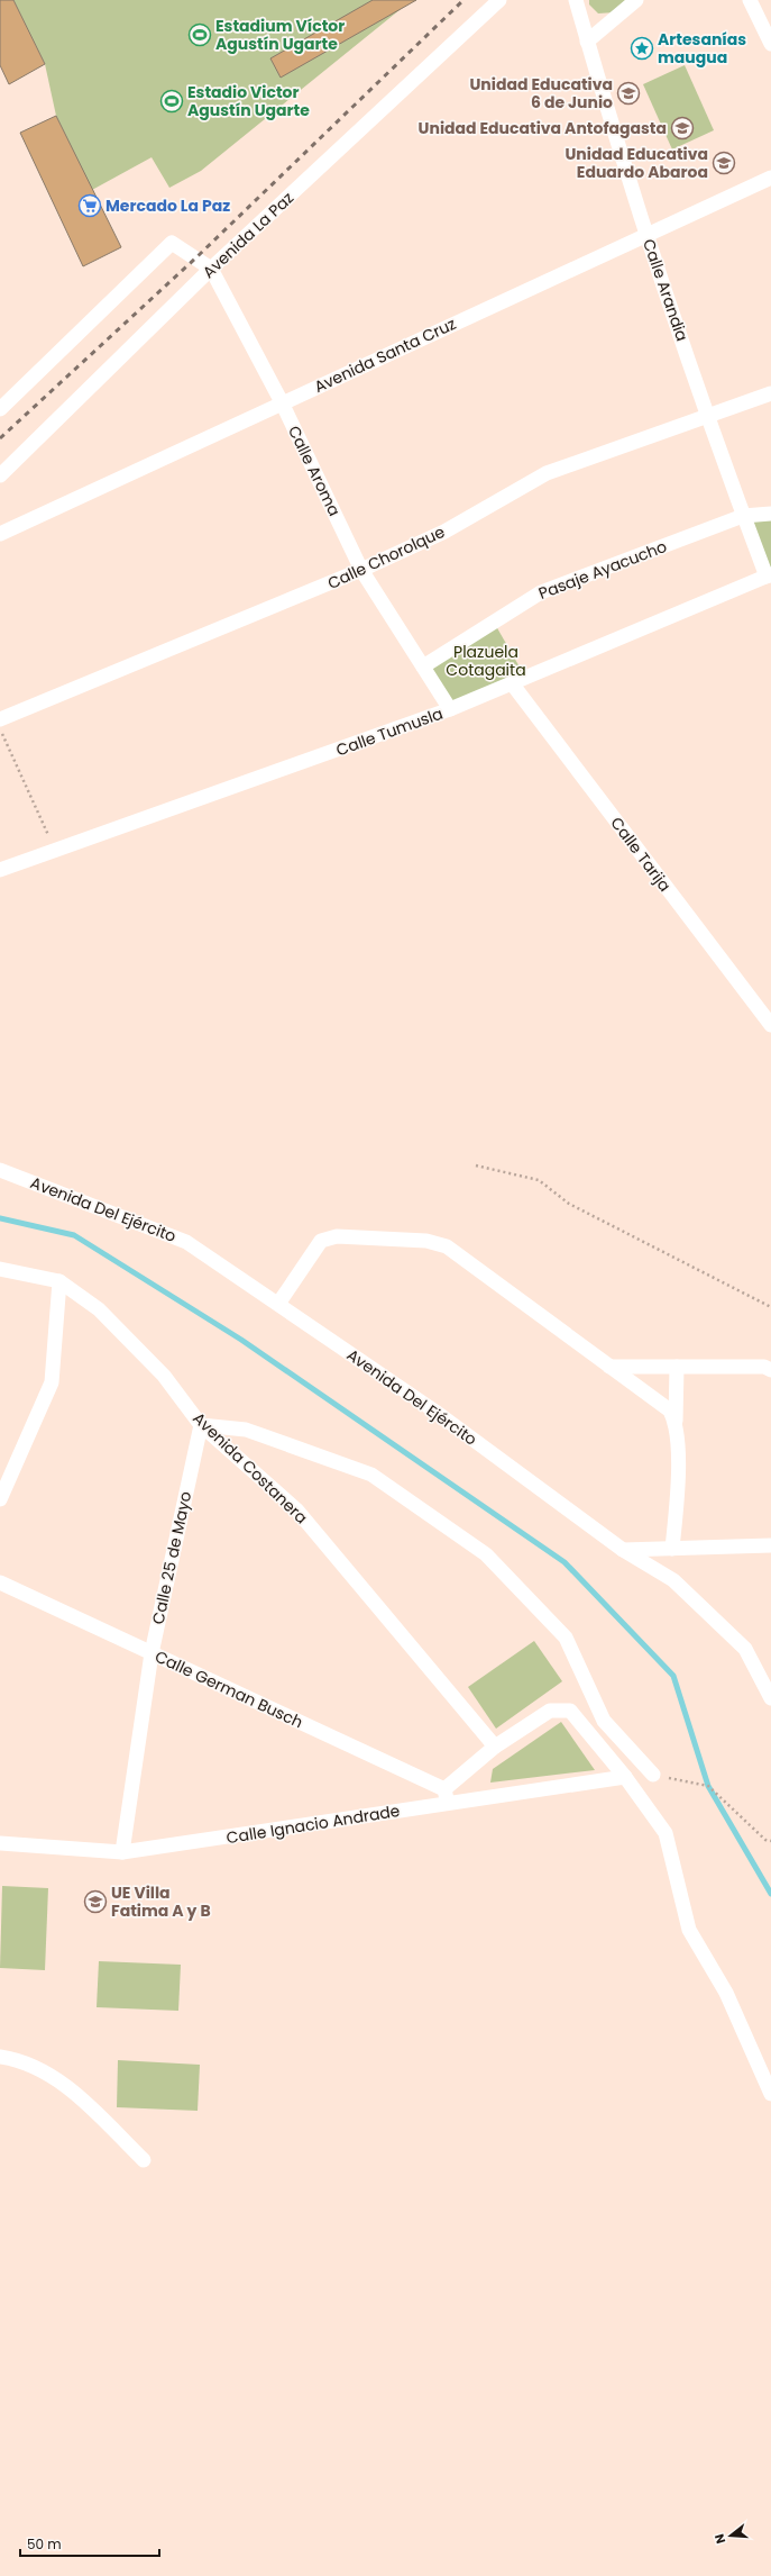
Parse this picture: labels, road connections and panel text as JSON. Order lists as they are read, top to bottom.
{
  "streets": {
    "street": [
      "Avenida La Paz",
      "Calle Arandia",
      "Avenida Santa Cruz",
      "Calle Aroma",
      "Calle Chorolque",
      "Pasaje Ayacucho",
      "Calle Tumusla",
      "Calle Tarija",
      "Avenida Del Ejército",
      "Avenida Costanera",
      "Calle 25 de Mayo",
      "Calle German Busch",
      "Calle Ignacio Andrade"
    ]
  },
  "crossings": [
    ["Avenida La Paz", "Calle Aroma"],
    ["Calle Arandia", "Avenida Santa Cruz"],
    ["Calle Arandia", "Calle Chorolque"],
    ["Calle Arandia", "Pasaje Ayacucho"],
    ["Calle Arandia", "Calle Tumusla"],
    ["Avenida Santa Cruz", "Calle Aroma"],
    ["Calle Aroma", "Calle Chorolque"],
    ["Calle Aroma", "Pasaje Ayacucho"],
    ["Calle Aroma", "Calle Tumusla"],
    ["Calle Tumusla", "Calle Tarija"],
    ["Avenida Costanera", "Calle 25 de Mayo"],
    ["Calle 25 de Mayo", "Calle German Busch"],
    ["Calle 25 de Mayo", "Calle Ignacio Andrade"],
    ["Calle German Busch", "Calle Ignacio Andrade"]
  ],
  "parks": ["Plazuela Cotagaita"],
  "places": {
    "sports": ["Estadium Víctor Agustín Ugarte", "Estadio Victor Agustín Ugarte"],
    "place": ["Artesanías maugua"],
    "school or university": [
      "Unidad Educativa 6 de Junio",
      "Unidad Educativa Antofagasta",
      "Unidad Educativa Eduardo Abaroa",
      "UE Villa Fatima A y B"
    ],
    "supermarket": ["Mercado La Paz"]
  },
  "scale_bar": "50 m",
  "north": "left"
}
